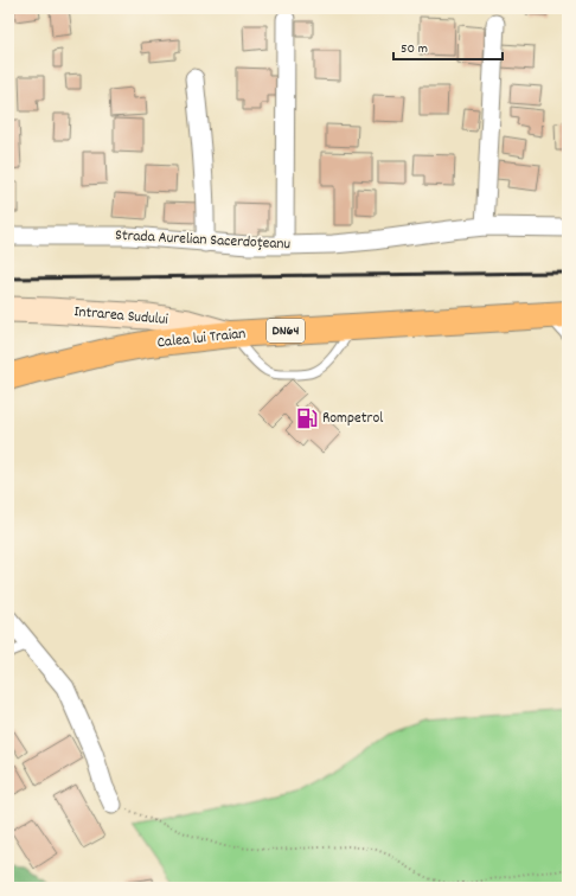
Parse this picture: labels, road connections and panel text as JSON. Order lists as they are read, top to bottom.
{
  "streets": {
    "main road": ["DN64", "Calea lui Traian"],
    "street": ["Strada Aurelian Sacerdoțeanu", "Intrarea Sudului"]
  },
  "crossings": [
    ["Intrarea Sudului", "Calea lui Traian"]
  ],
  "places": {
    "fuel station": ["Rompetrol"]
  },
  "scale_bar": "50 m"
}
